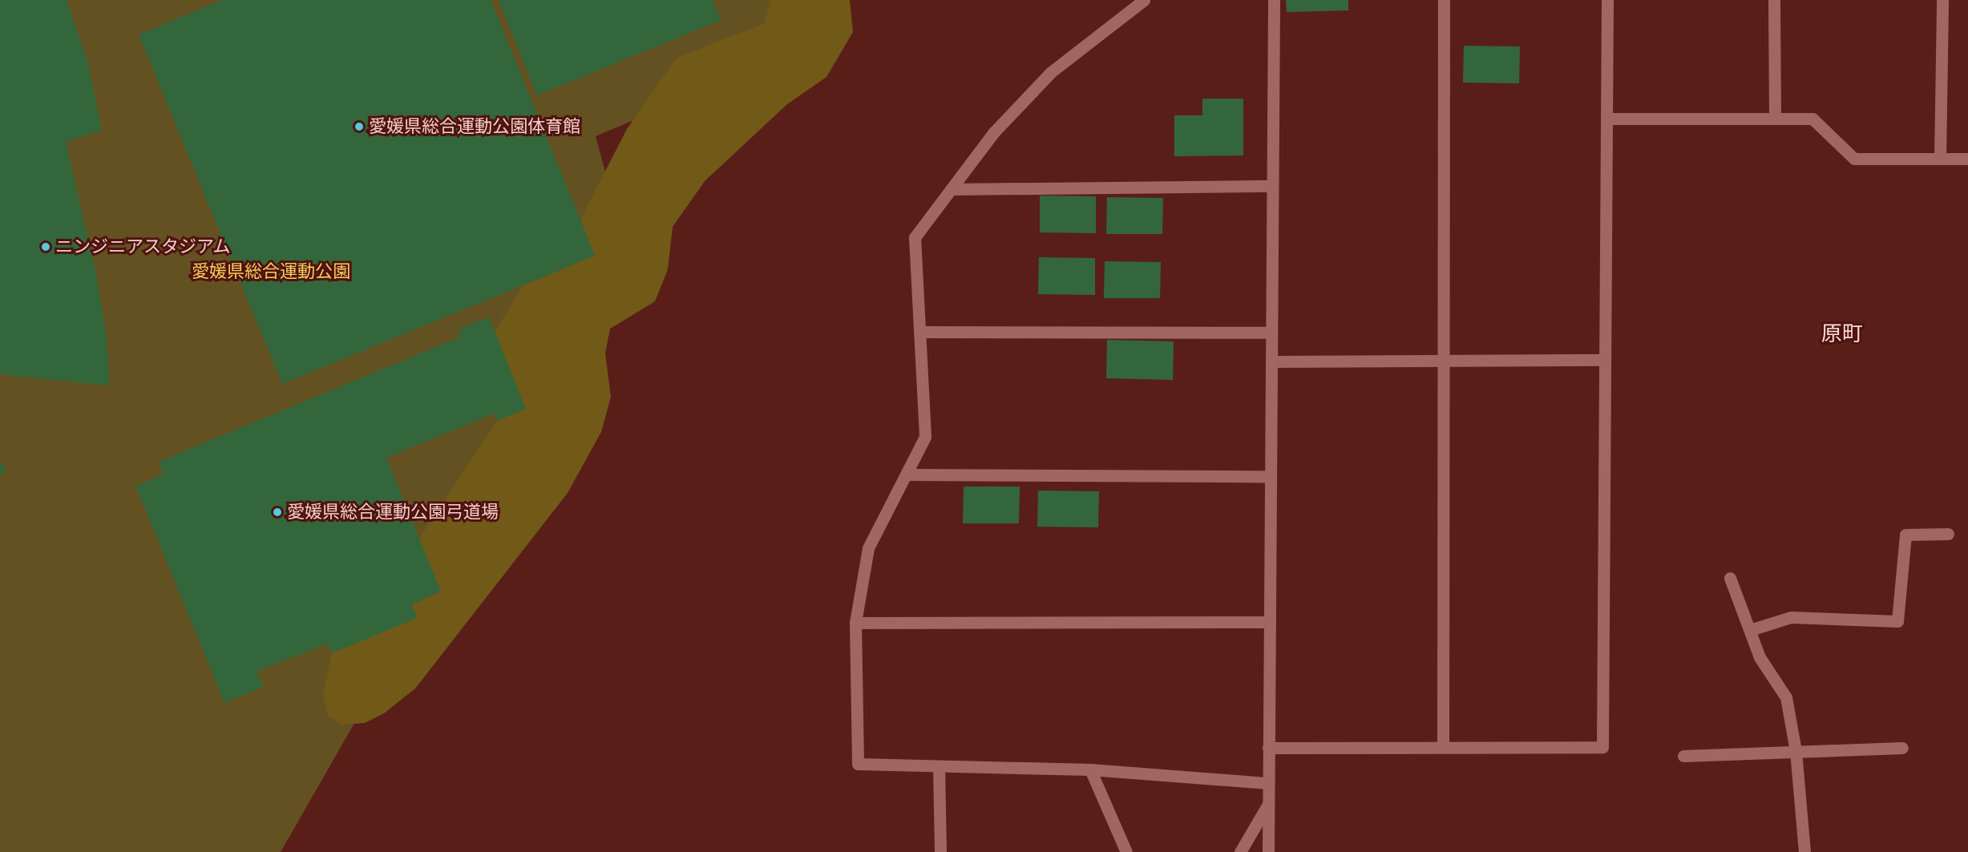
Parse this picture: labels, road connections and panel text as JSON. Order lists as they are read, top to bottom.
{
  "districts": ["原町"],
  "parks": ["愛媛県総合運動公園"],
  "places": ["愛媛県総合運動公園体育館", "ニンジニアスタジアム", "愛媛県総合運動公園弓道場"]
}
